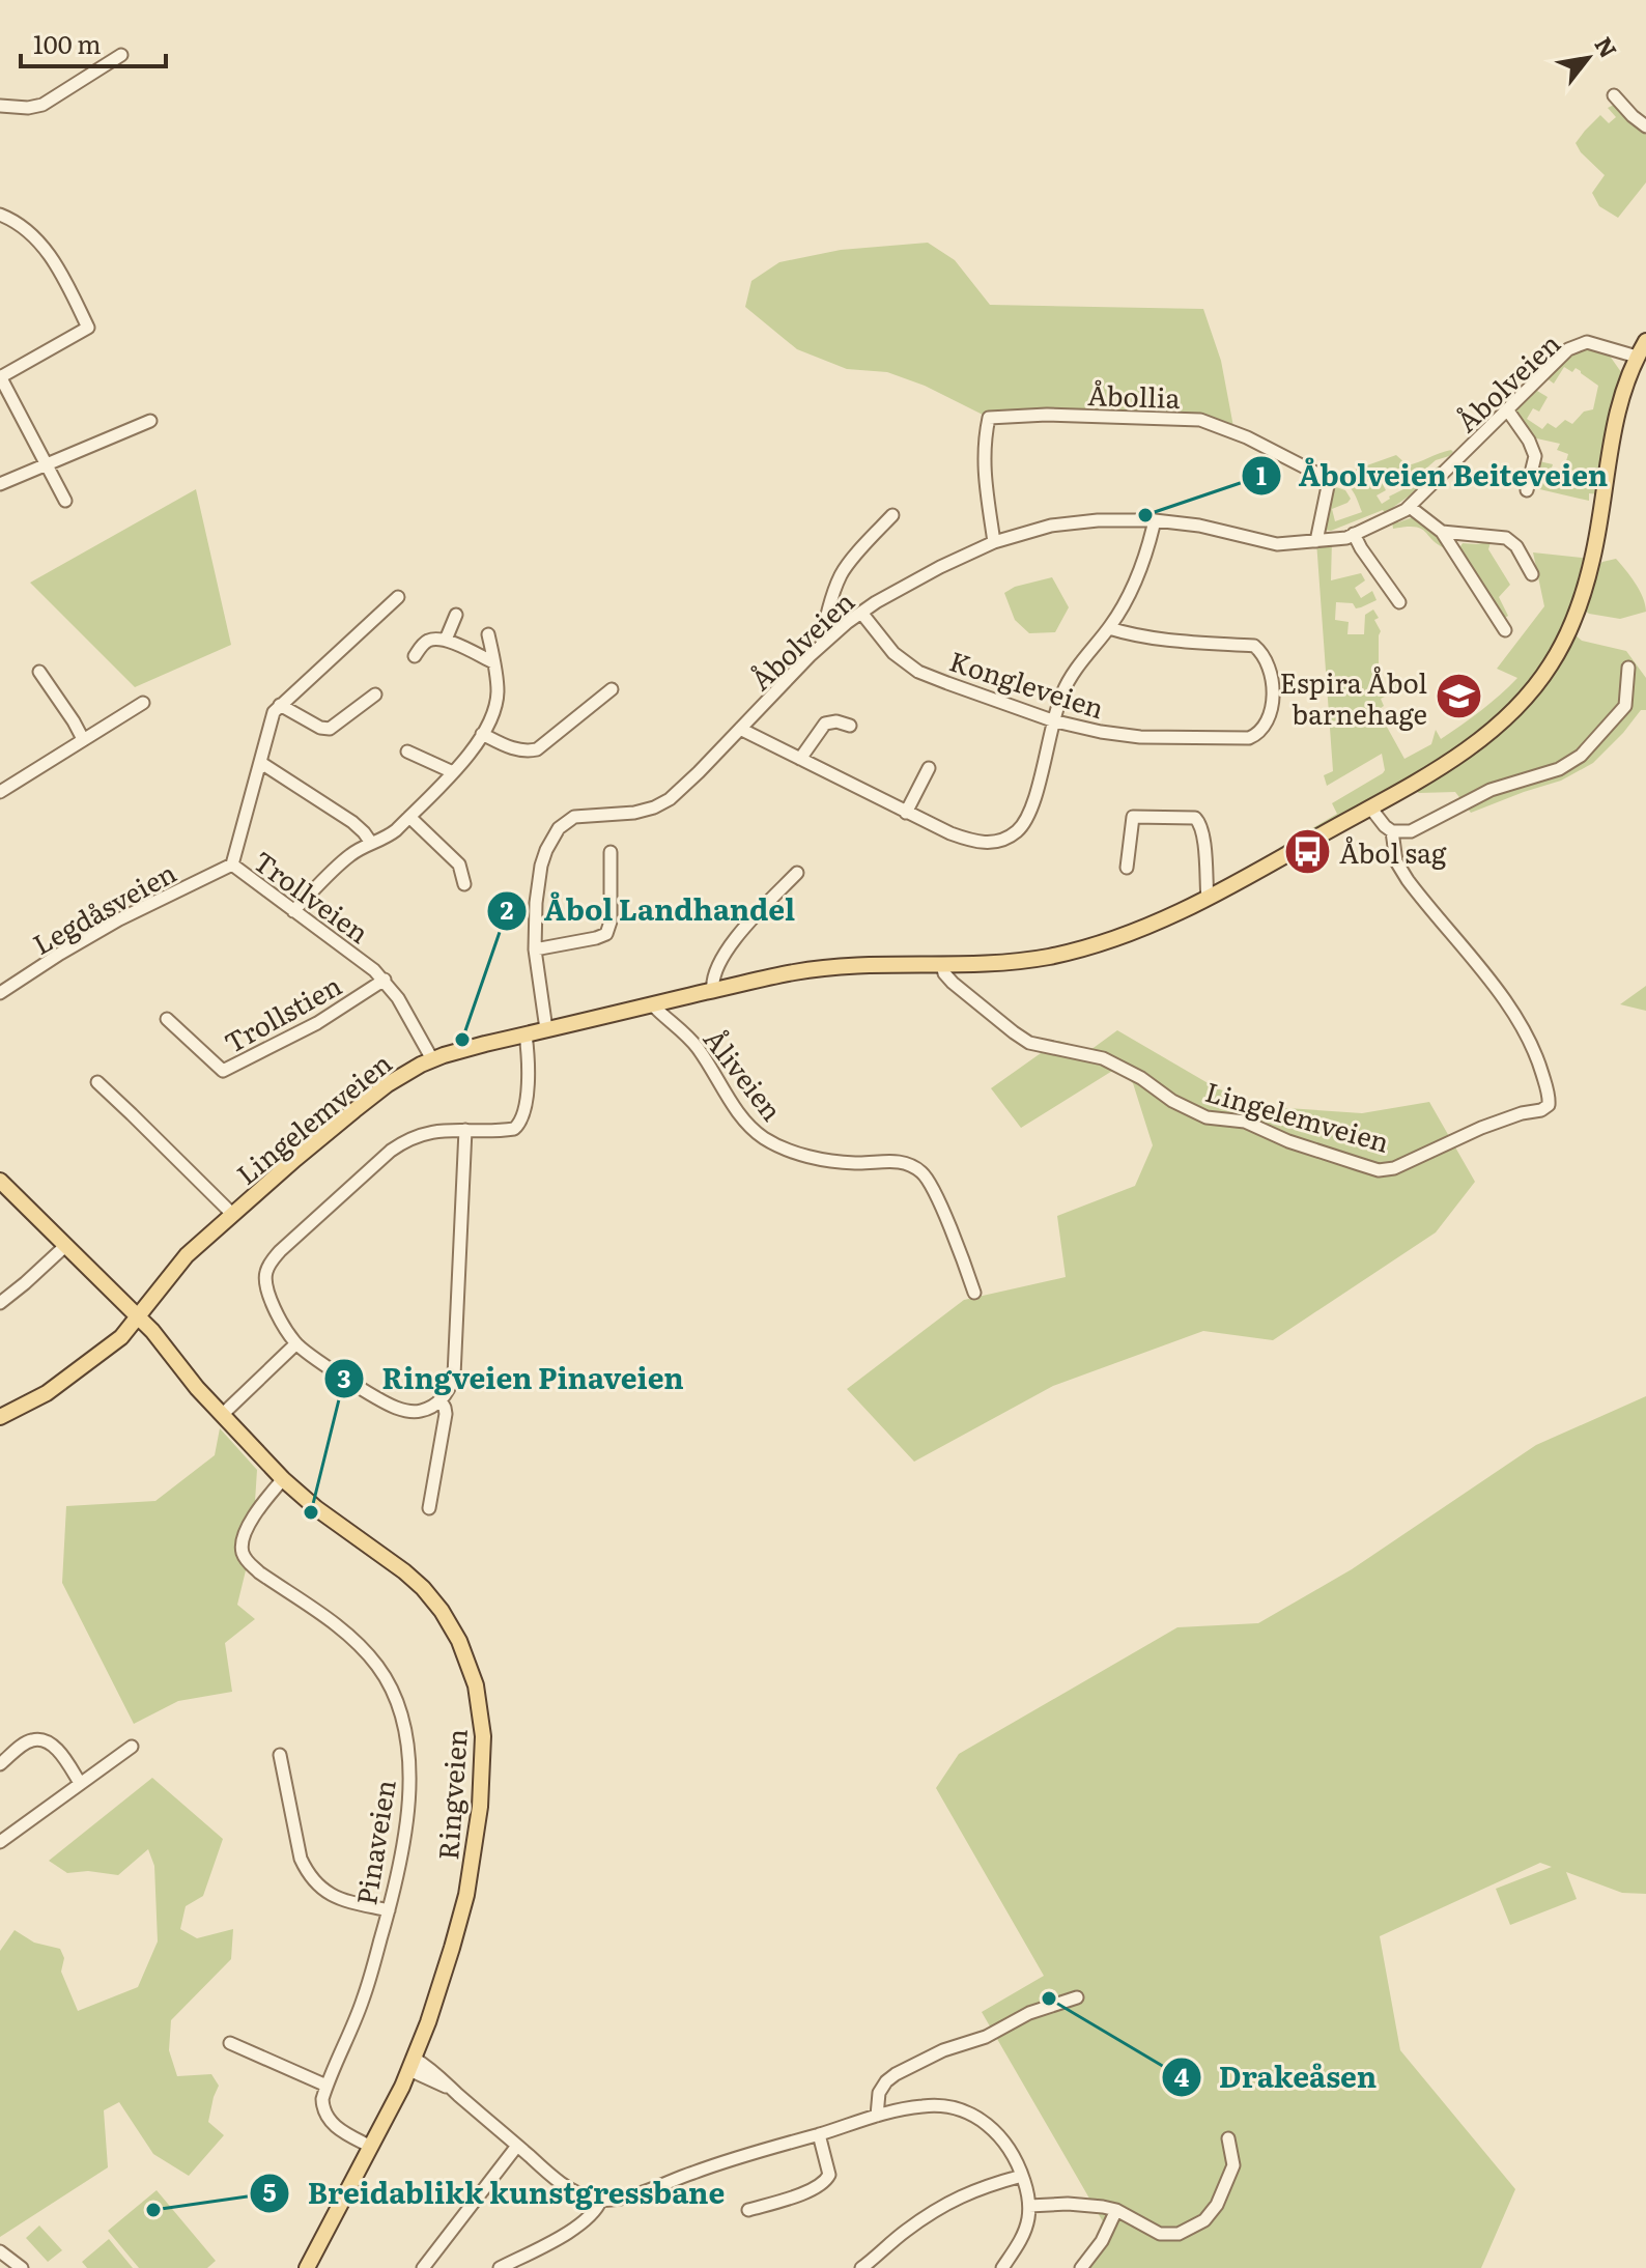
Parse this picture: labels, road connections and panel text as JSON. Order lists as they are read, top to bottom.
{
  "streets": {
    "main road": ["Lingelemveien", "Ringveien"],
    "street": [
      "Åbolveien",
      "Åbollia",
      "Kongleveien",
      "Trollveien",
      "Legdåsveien",
      "Trollstien",
      "Åliveien",
      "Pinaveien"
    ]
  },
  "crossings": [
    ["Åbolveien", "Åbollia"],
    ["Åbolveien", "Kongleveien"],
    ["Åbolveien", "Lingelemveien"],
    ["Trollveien", "Legdåsveien"],
    ["Trollveien", "Trollstien"],
    ["Trollveien", "Lingelemveien"],
    ["Åliveien", "Lingelemveien"],
    ["Lingelemveien", "Ringveien"],
    ["Ringveien", "Pinaveien"]
  ],
  "places": {
    "other": [
      "Åbolveien Beiteveien",
      "Åbol Landhandel",
      "Ringveien Pinaveien",
      "Drakeåsen",
      "Breidablikk kunstgressbane"
    ],
    "school or university": ["Espira Åbol barnehage"],
    "bus stop": ["Åbol sag"]
  },
  "scale_bar": "100 m",
  "north": "top right"
}
